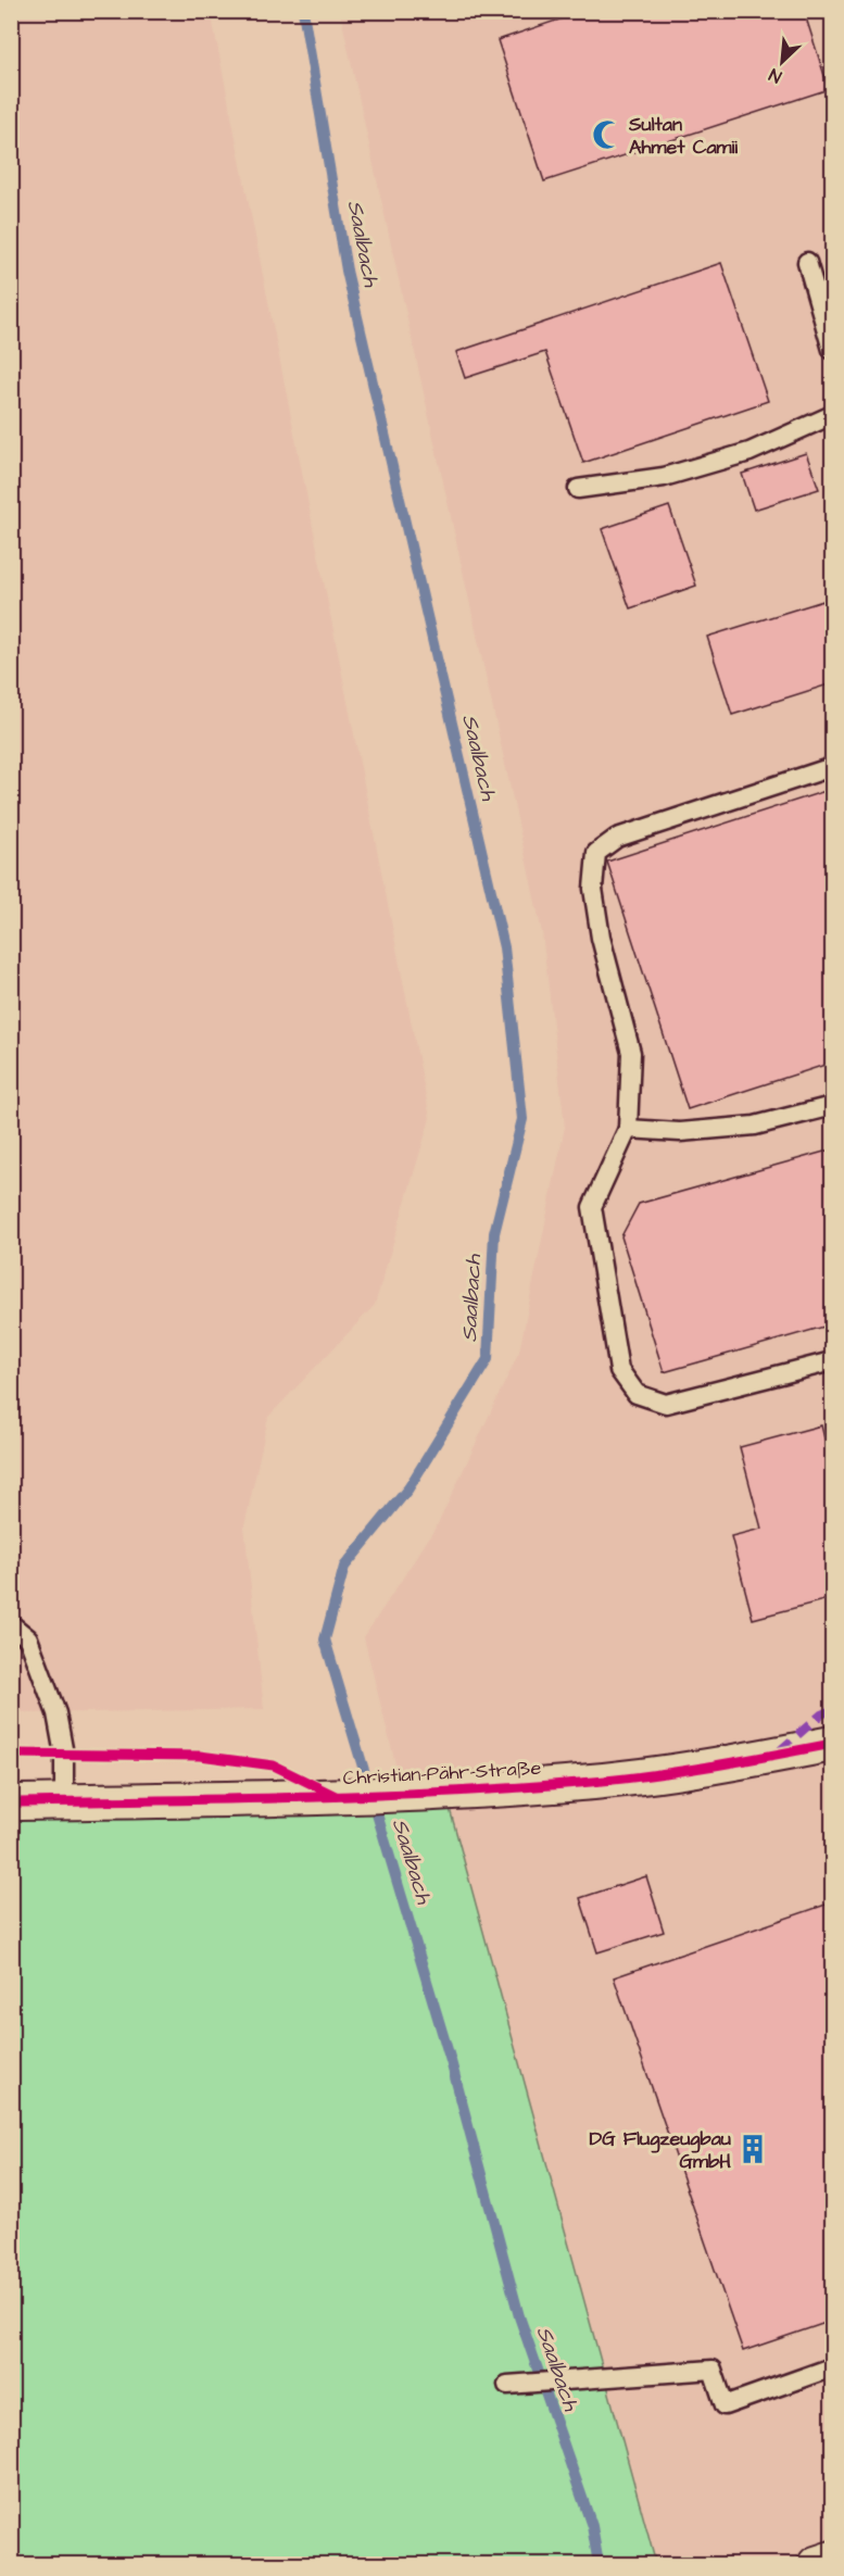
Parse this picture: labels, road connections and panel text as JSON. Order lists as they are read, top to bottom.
{
  "streets": {
    "street": ["Christian-Pähr-Straße"]
  },
  "water": ["Saalbach"],
  "places": {
    "mosque": ["Sultan Ahmet Camii"],
    "building": ["DG Flugzeugbau GmbH"]
  },
  "north": "bottom left"
}
